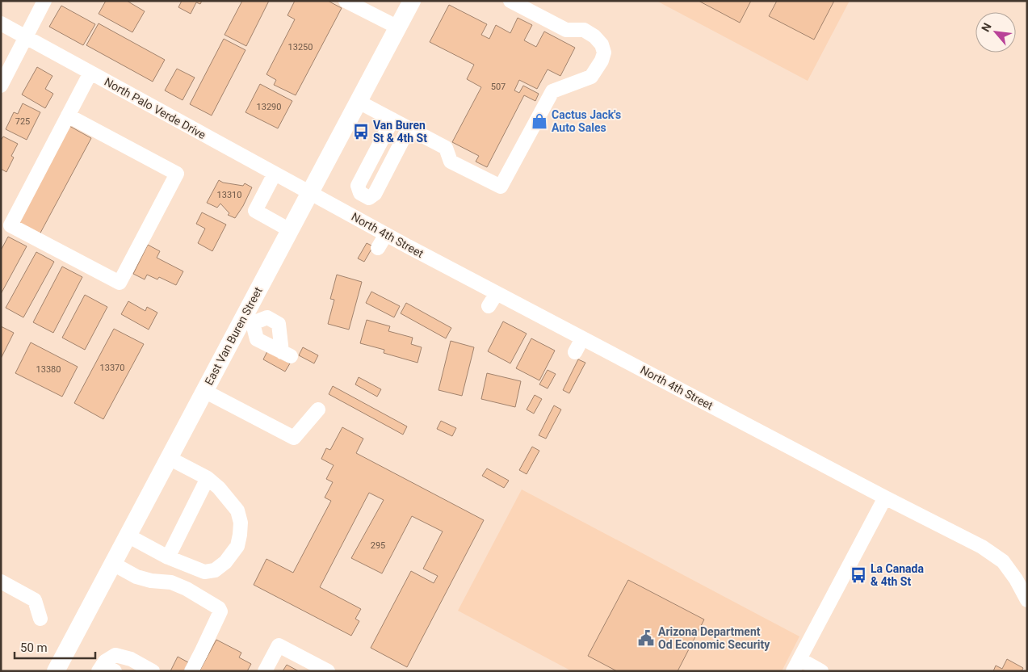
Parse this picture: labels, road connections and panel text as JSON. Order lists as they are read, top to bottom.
{
  "streets": {
    "main road": ["East Van Buren Street"],
    "street": ["North Palo Verde Drive", "North 4th Street"]
  },
  "crossings": [
    ["North Palo Verde Drive", "North 4th Street"],
    ["North Palo Verde Drive", "East Van Buren Street"],
    ["North 4th Street", "East Van Buren Street"]
  ],
  "places": {
    "shop": ["Cactus Jack's Auto Sales"],
    "bus stop": ["Van Buren St & 4th St", "La Canada & 4th St"],
    "public building": ["Arizona Department Od Economic Security"]
  },
  "house_numbers": [
    "13250",
    "507",
    "13290",
    "725",
    "13310",
    "13370",
    "13380",
    "295"
  ],
  "scale_bar": "50 m",
  "north": "top left"
}
